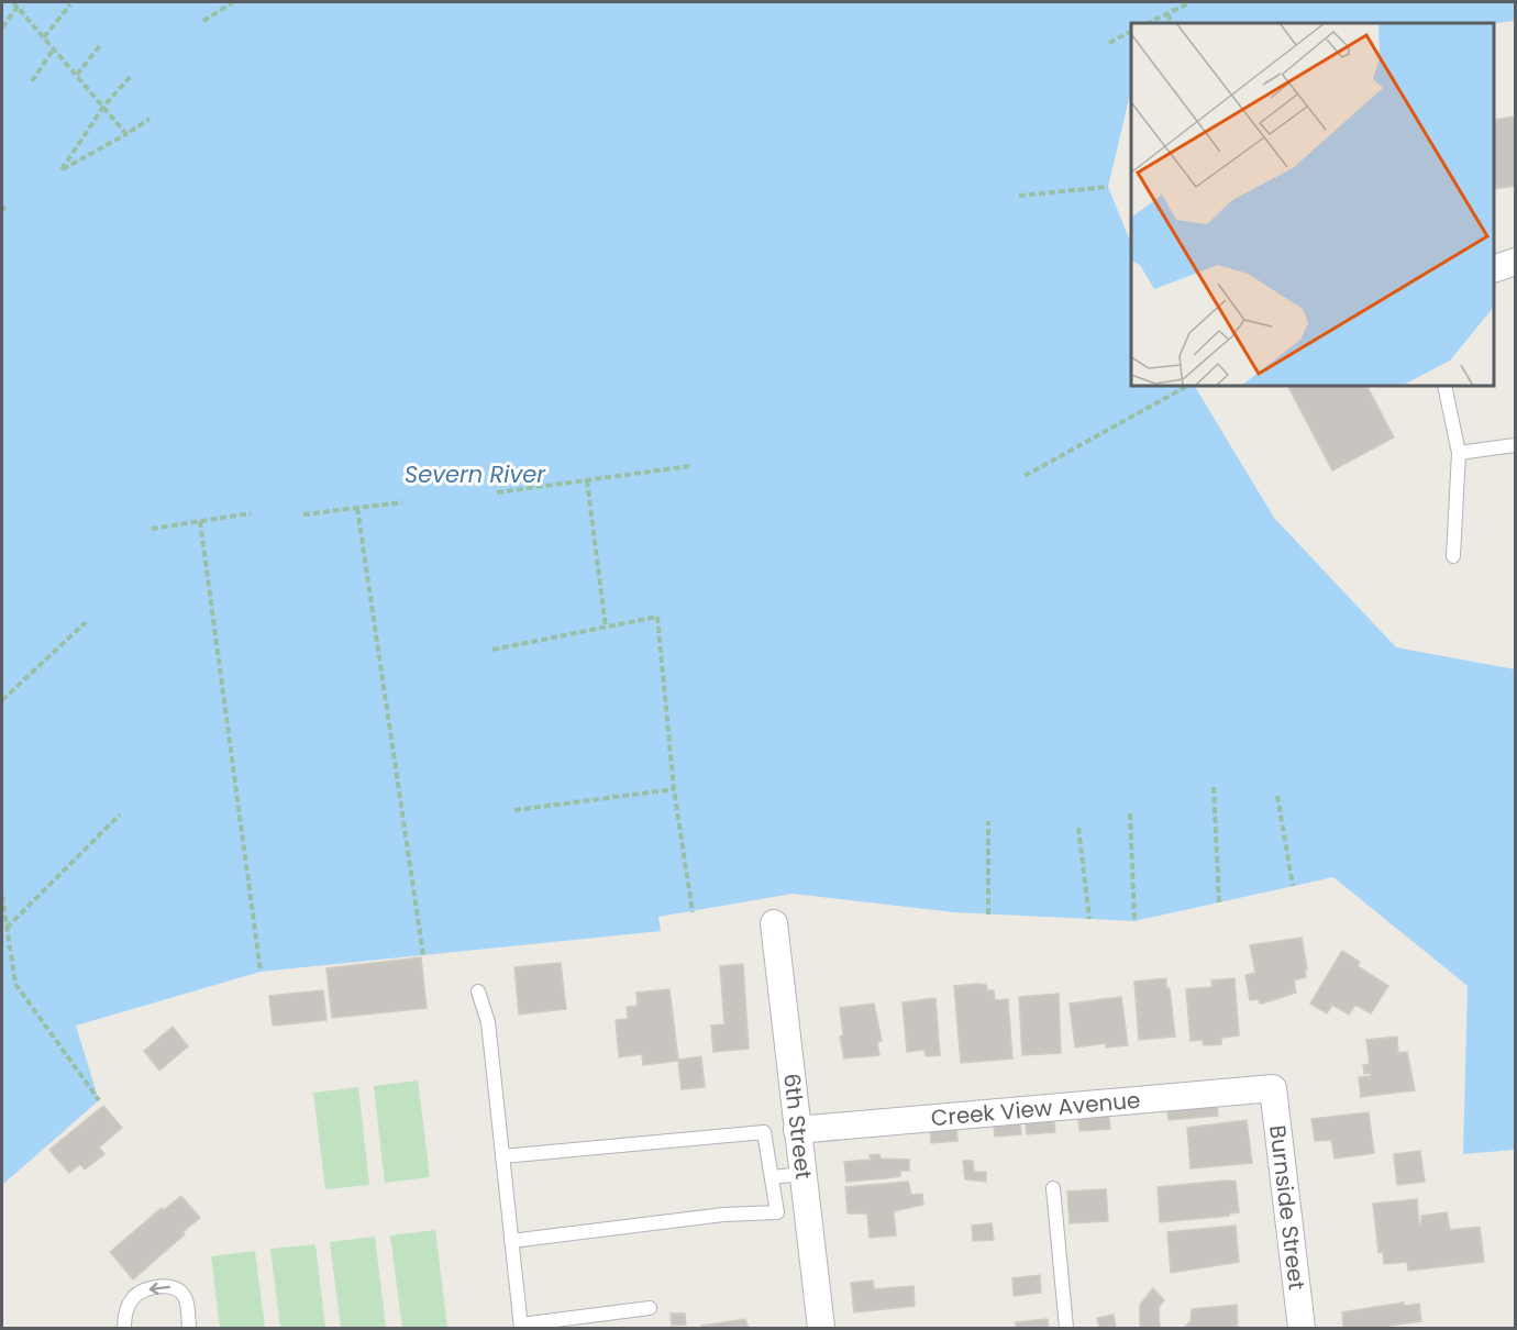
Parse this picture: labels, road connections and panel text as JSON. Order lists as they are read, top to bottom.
{
  "streets": {
    "street": ["Creek View Avenue", "6th Street", "Burnside Street"]
  },
  "crossings": [
    ["Creek View Avenue", "6th Street"],
    ["Creek View Avenue", "Burnside Street"]
  ],
  "water": ["Severn River"]
}
